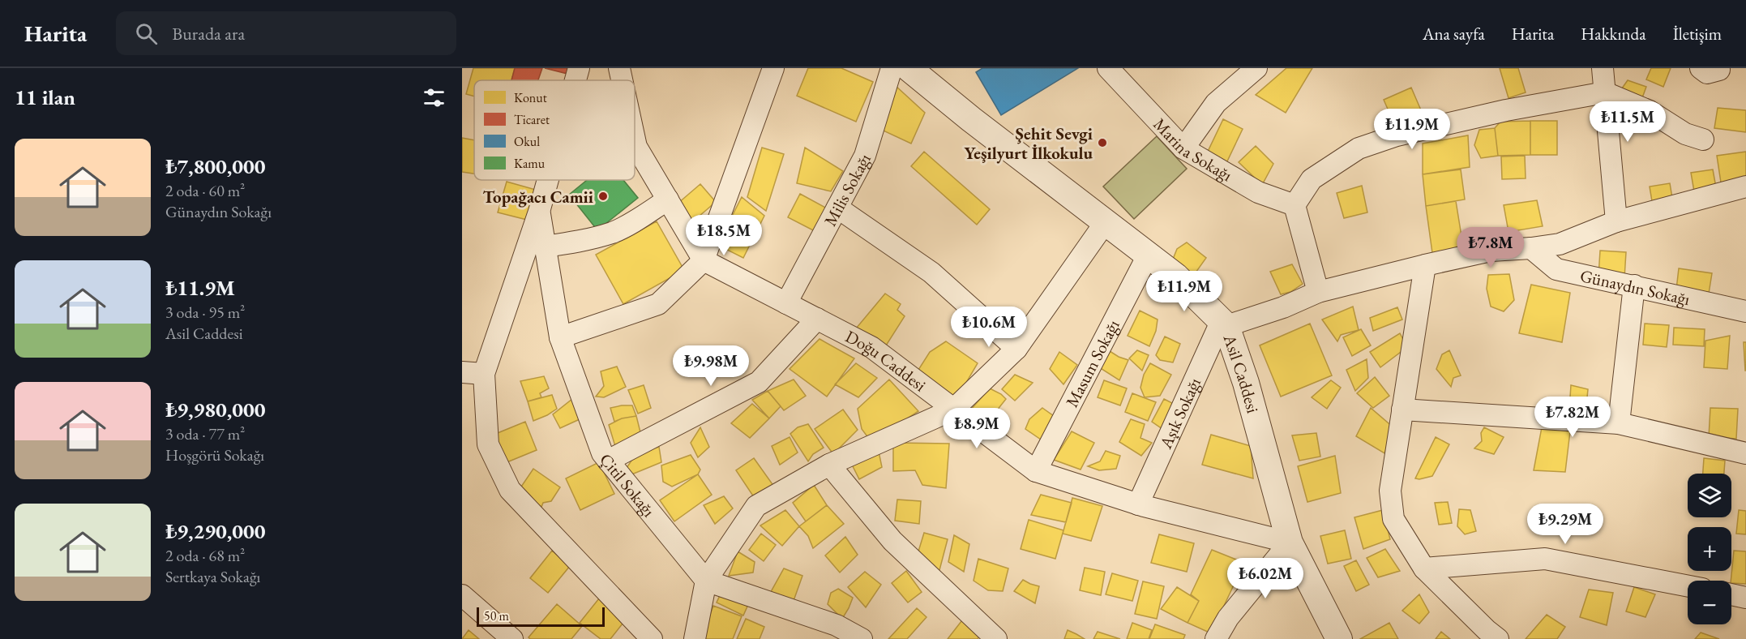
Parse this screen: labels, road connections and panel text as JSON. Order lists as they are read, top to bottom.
{
  "streets": {
    "street": [
      "Marina Sokağı",
      "Milis Sokağı",
      "Günaydın Sokağı",
      "Doğu Caddesi",
      "Masum Sokağı",
      "Asil Caddesi",
      "Aşık Sokağı",
      "Çitil Sokağı"
    ]
  },
  "crossings": [
    ["Milis Sokağı", "Doğu Caddesi"],
    ["Doğu Caddesi", "Masum Sokağı"],
    ["Doğu Caddesi", "Asil Caddesi"],
    ["Doğu Caddesi", "Aşık Sokağı"],
    ["Masum Sokağı", "Asil Caddesi"],
    ["Asil Caddesi", "Aşık Sokağı"]
  ],
  "places": ["Şehit Sevgi Yeşilyurt İlkokulu", "Topağacı Camii"],
  "legend": [
    "Konut",
    "Ticaret",
    "Okul",
    "Kamu"
  ],
  "scale_bar": "50 m",
  "page": {
    "header": "Harita",
    "search": "Burada ara",
    "nav": [
      "Ana sayfa",
      "Harita",
      "Hakkında",
      "İletişim"
    ],
    "heading": "11 ilan",
    "price": [
      "₺11.5M",
      "₺11.9M",
      "₺18.5M",
      "₺7.8M",
      "₺11.9M",
      "₺10.6M",
      "₺9.98M",
      "₺7.82M",
      "₺8.9M",
      "₺9.29M",
      "₺6.02M"
    ],
    "list": [
      {
        "name": "₺7,800,000",
        "note": "2 oda · 60 m² · Günaydın Sokağı"
      },
      {
        "name": "₺11.9M",
        "note": "3 oda · 95 m² · Asil Caddesi"
      },
      {
        "name": "₺9,980,000",
        "note": "3 oda · 77 m² · Hoşgörü Sokağı"
      },
      {
        "name": "₺9,290,000",
        "note": "2 oda · 68 m² · Sertkaya Sokağı"
      }
    ],
    "map_buttons": ["+", "−"],
    "scale": "50 m"
  }
}
